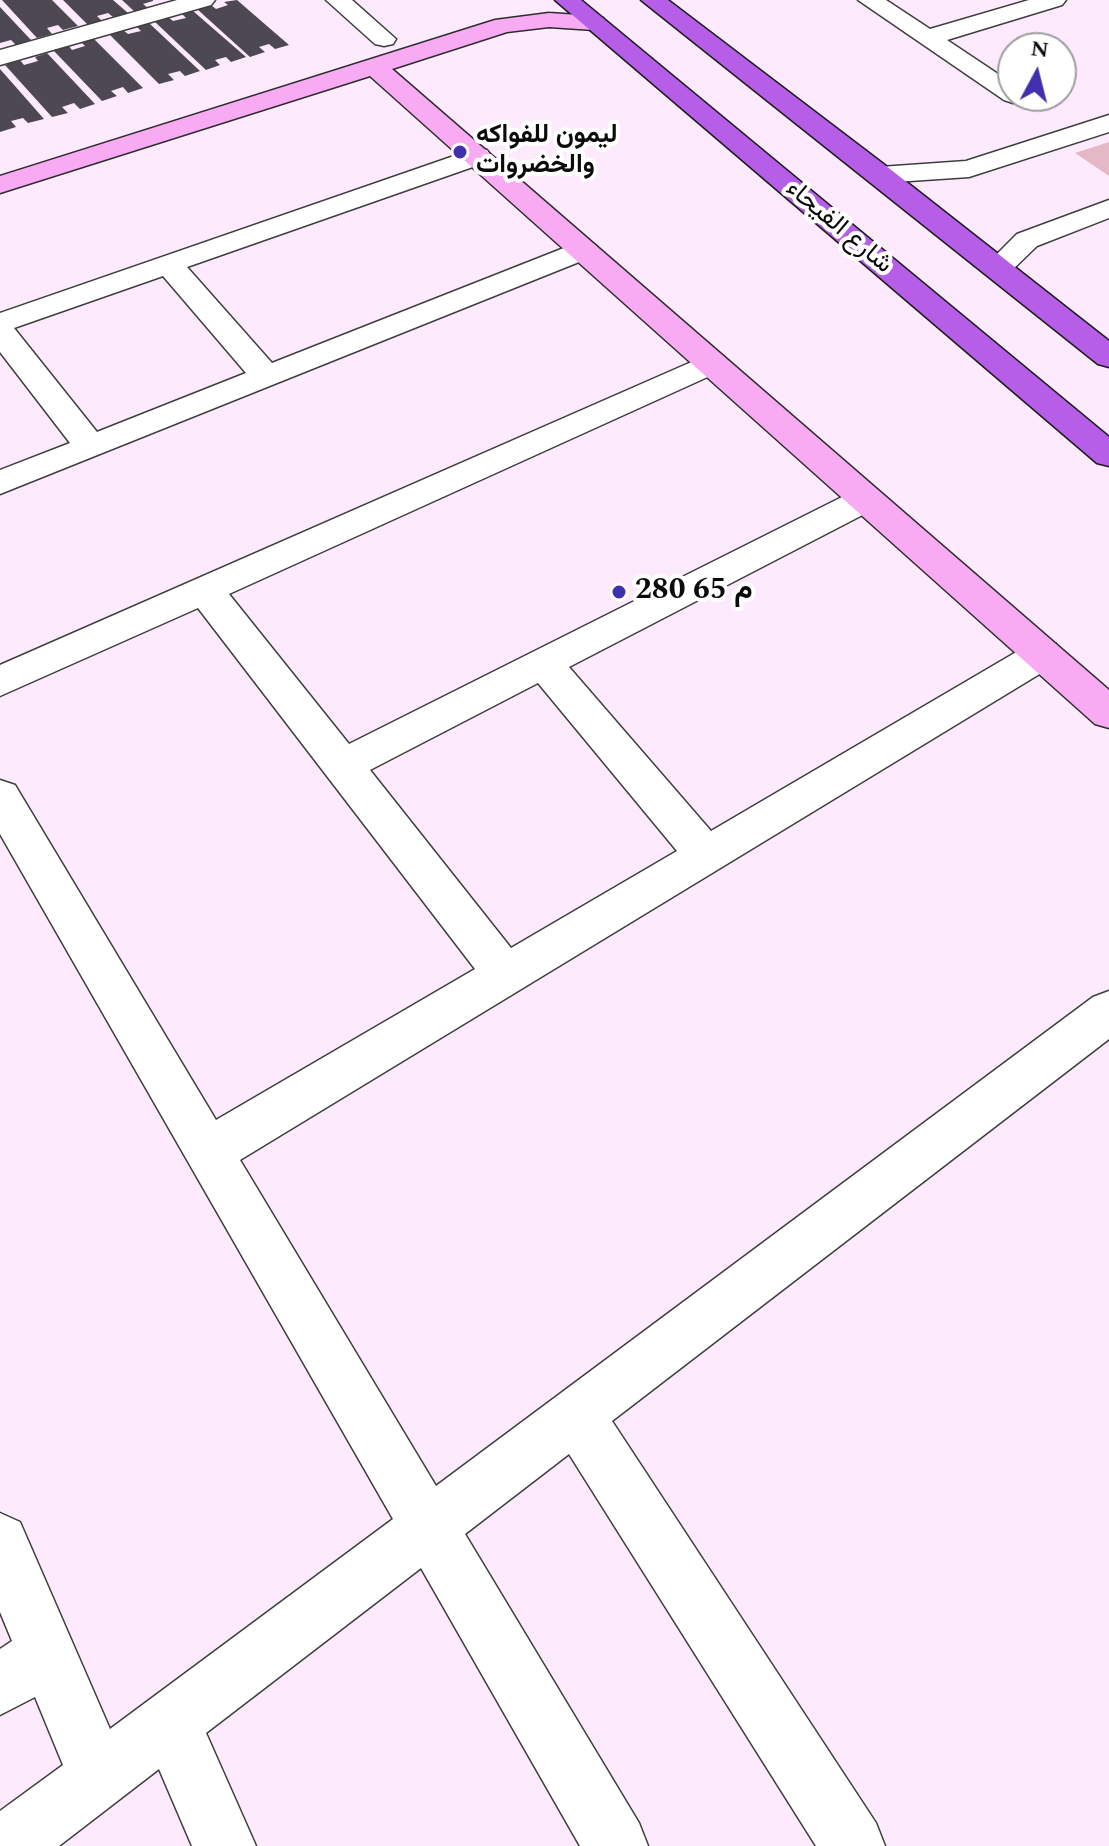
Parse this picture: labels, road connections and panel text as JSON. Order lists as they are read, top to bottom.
{
  "streets": {
    "highway": ["شارع الفيحاء"]
  },
  "places": ["ليمون للفواكه والخضروات", "280 م 65"],
  "north": "top"
}
